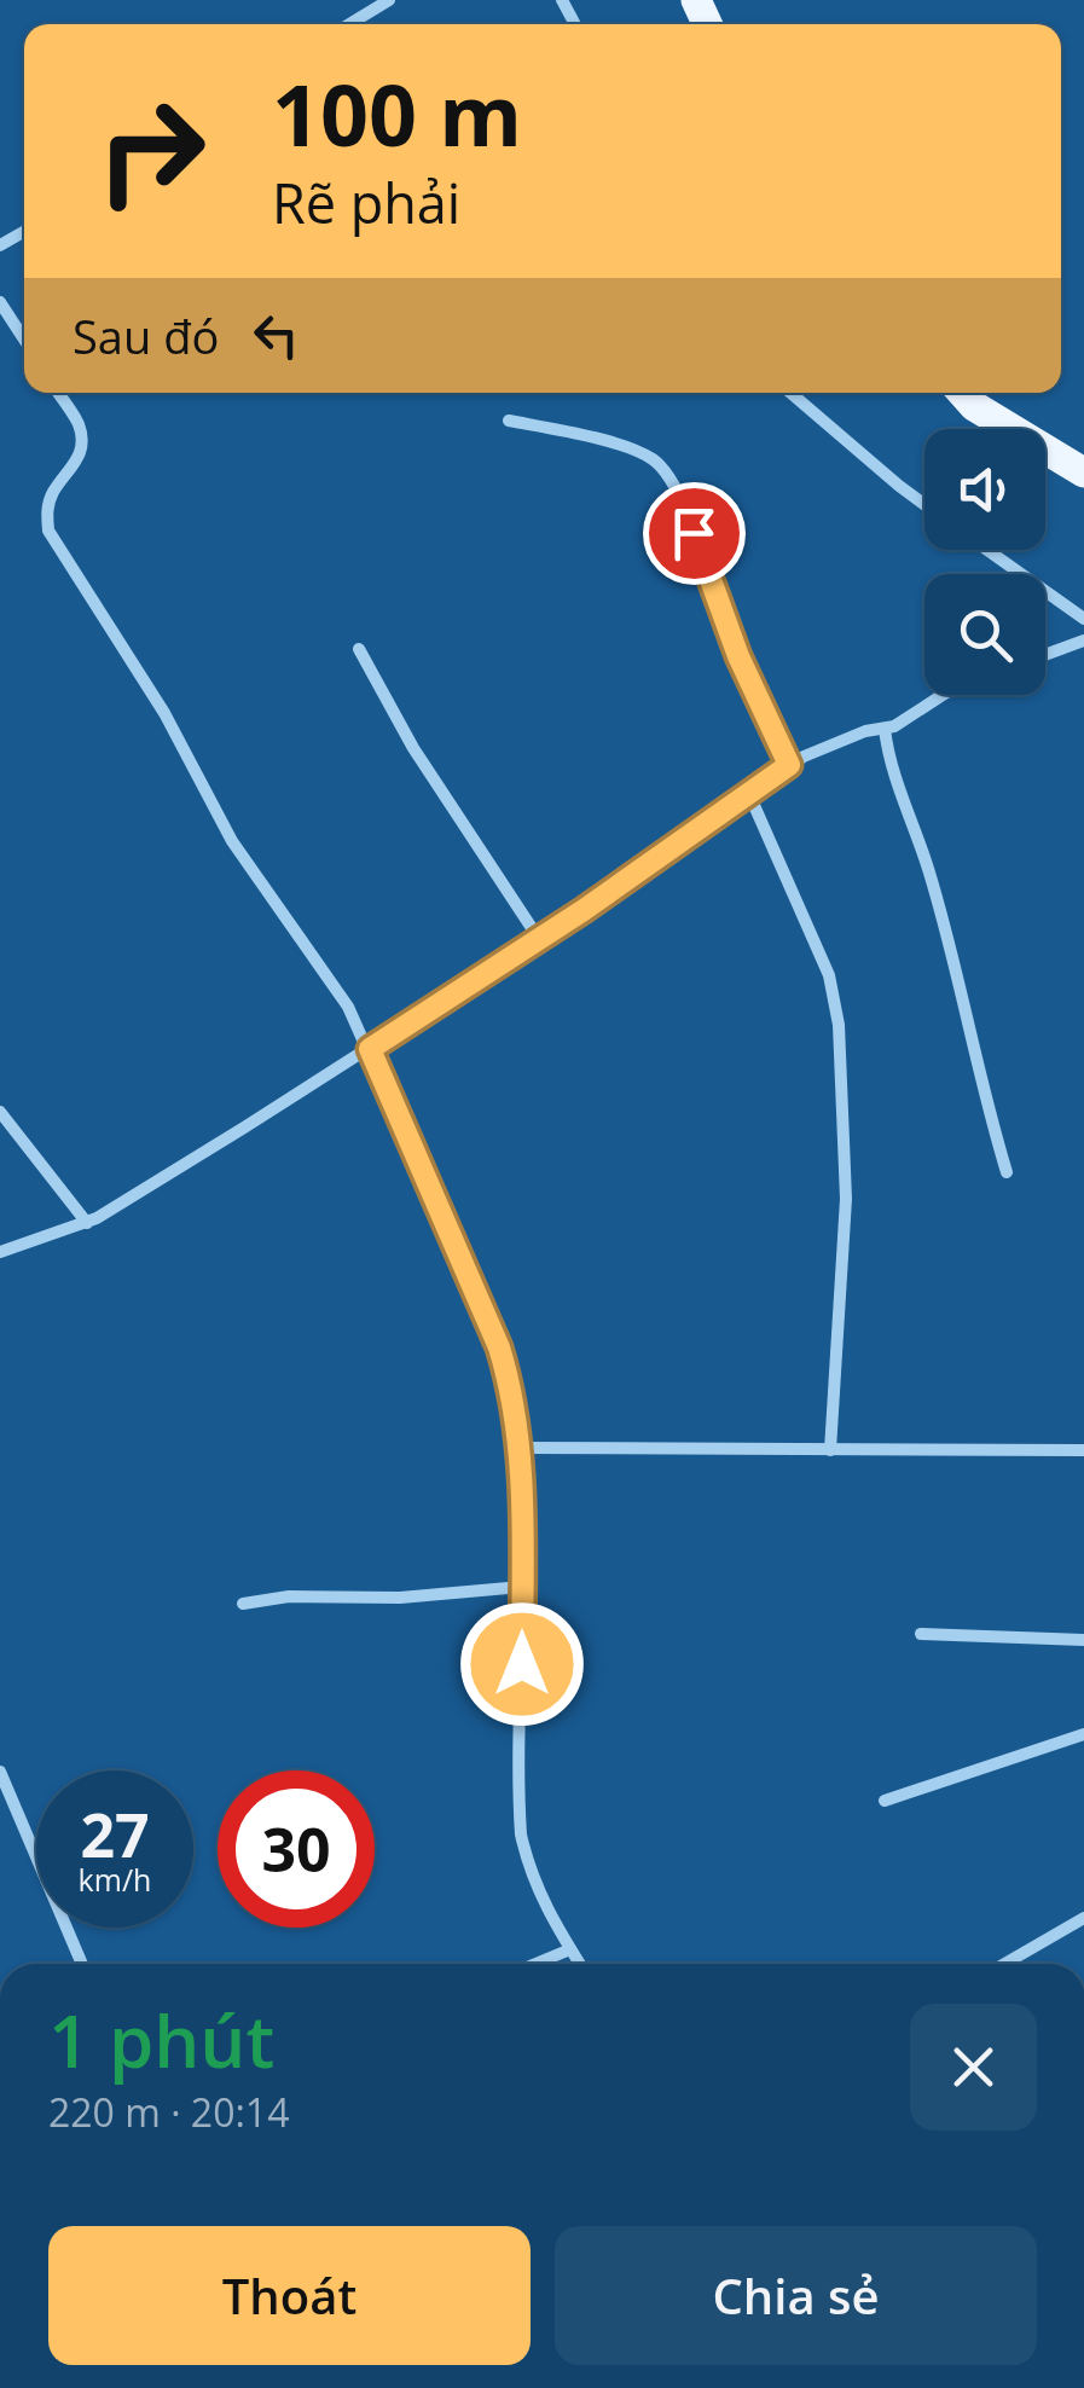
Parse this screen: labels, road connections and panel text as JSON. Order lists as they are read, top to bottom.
{
  "page": {
    "turn": ["100 m", "Rẽ phải"],
    "then": "Sau đó",
    "speed": "27 km/h",
    "limit": "30",
    "heading": ["1 phút", "220 m · 20:14"],
    "buttons": ["Thoát", "Chia sẻ"]
  }
}
